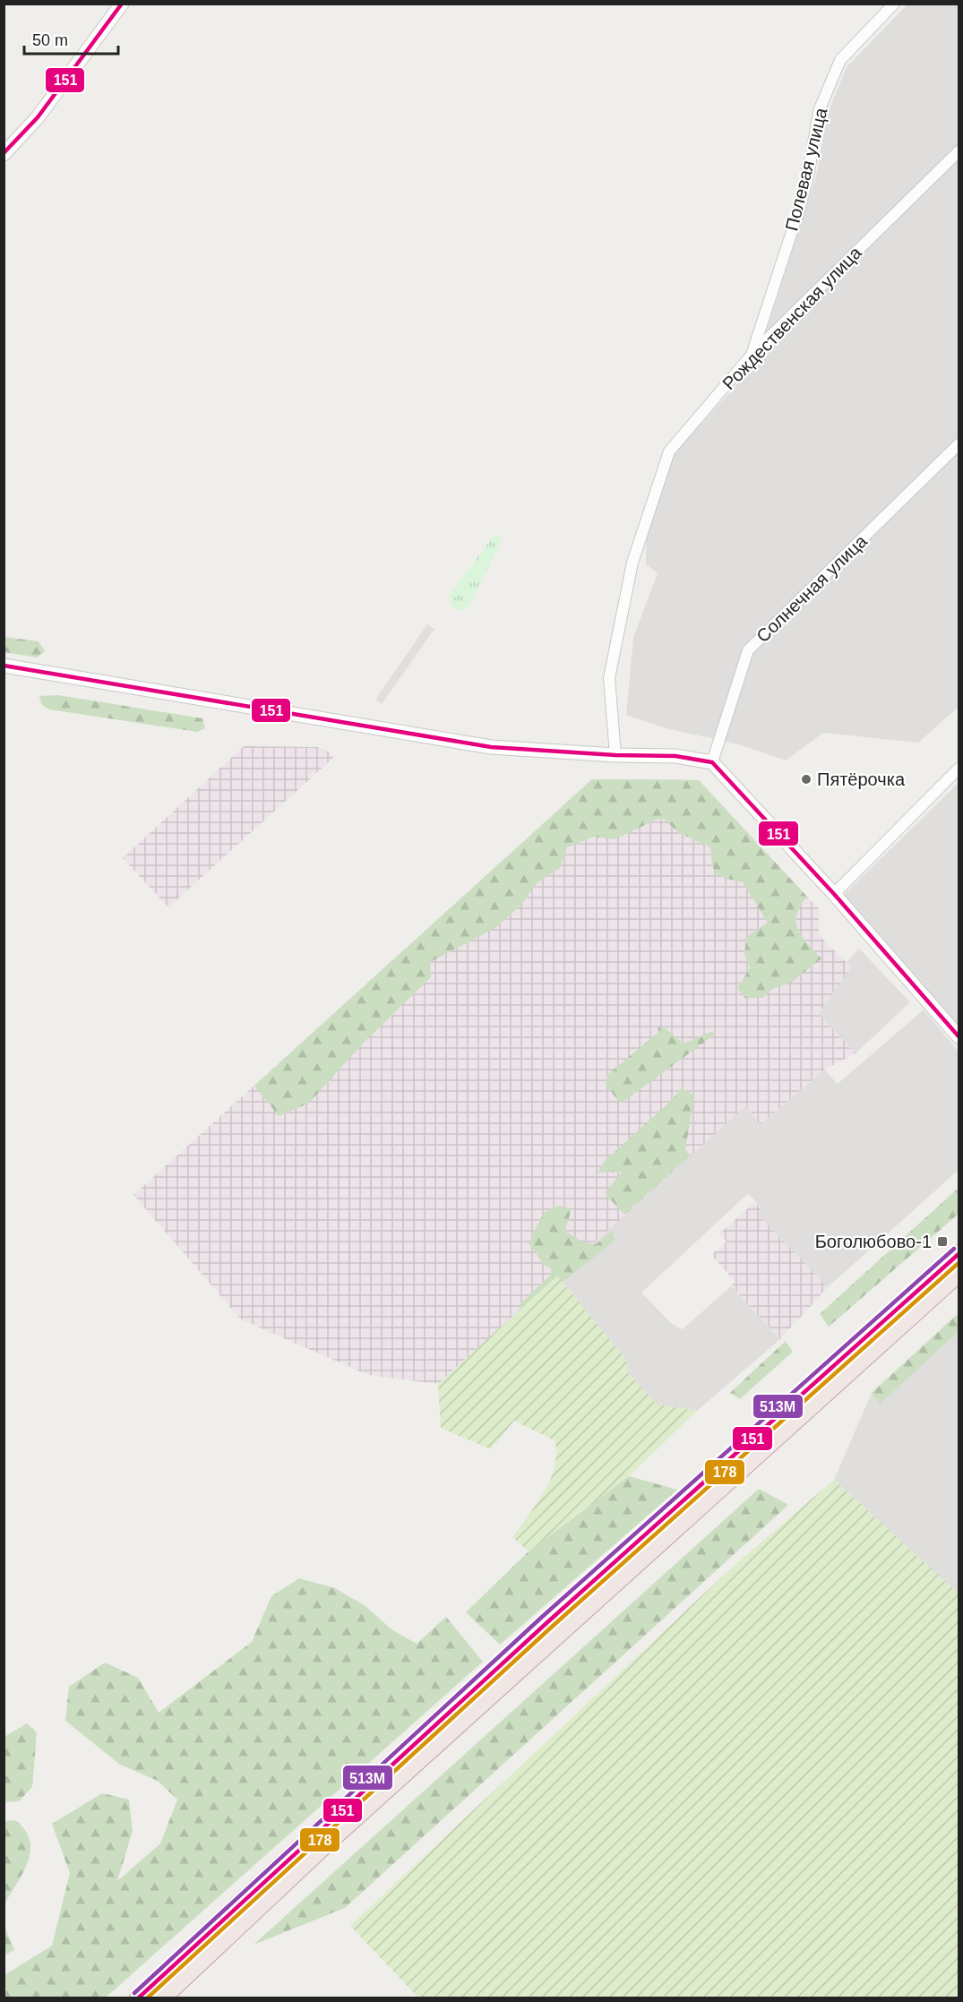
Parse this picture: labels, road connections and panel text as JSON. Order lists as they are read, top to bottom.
{
  "streets": {
    "street": ["Полевая улица", "Рождественская улица", "Солнечная улица"]
  },
  "crossings": [
    ["Полевая улица", "Рождественская улица"]
  ],
  "places": {
    "other": ["Пятёрочка"],
    "transit": ["Боголюбово-1"]
  },
  "lines": ["transit line 151", "transit line 513М", "transit line 178"],
  "scale_bar": "50 m"
}
